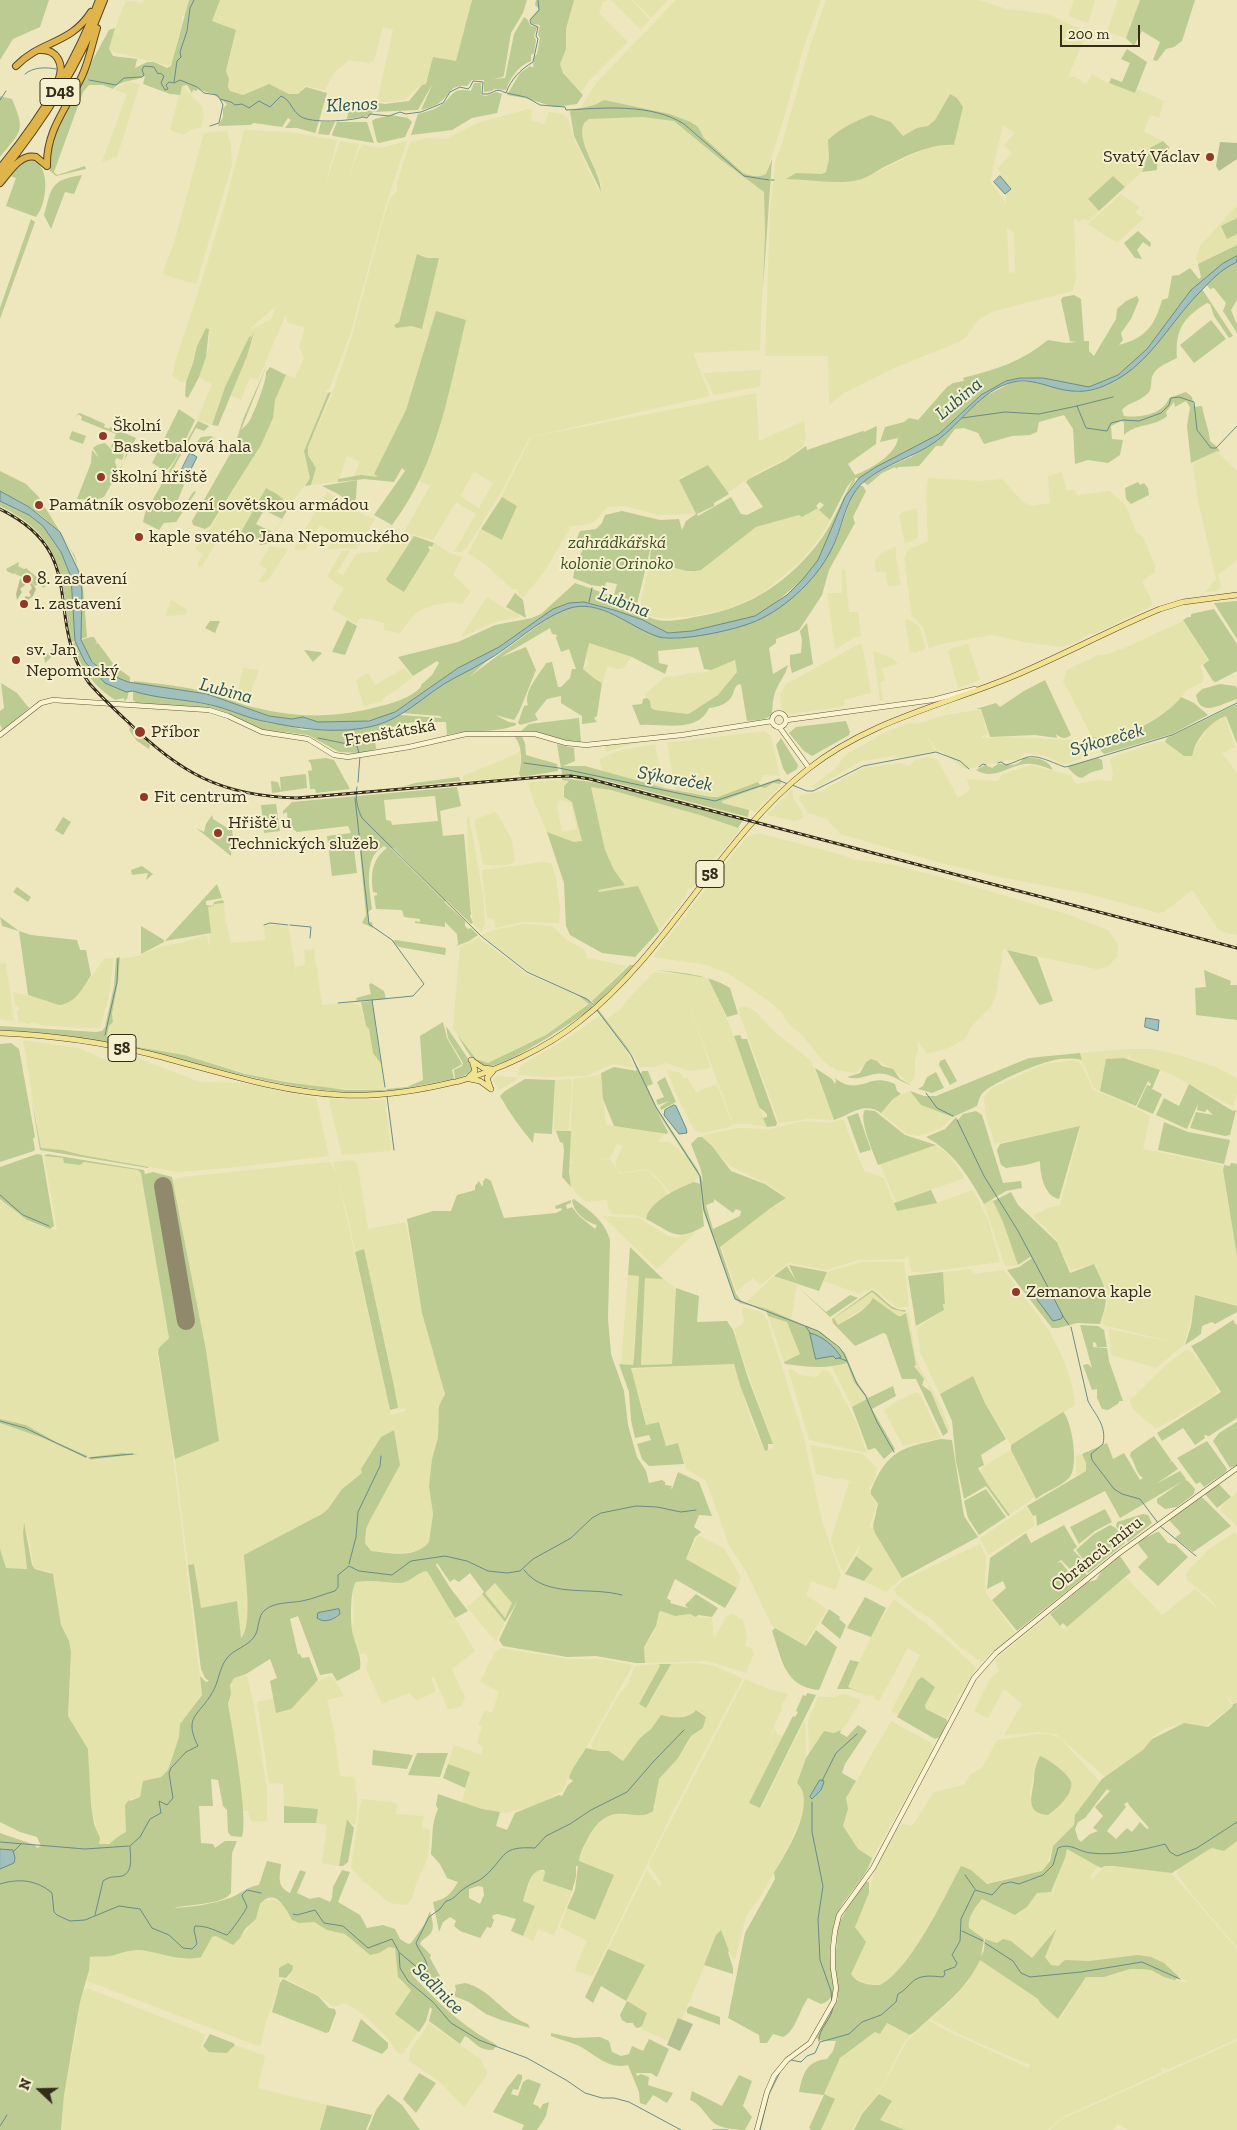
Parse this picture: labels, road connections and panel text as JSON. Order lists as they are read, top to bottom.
{
  "streets": {
    "highway": ["D48"],
    "main road": ["Frenštátská", "58", "Obránců míru"]
  },
  "water": [
    "Klenos",
    "Lubina",
    "Sýkoreček",
    "Sedlnice"
  ],
  "parks": ["zahrádkářská kolonie Orinoko"],
  "places": [
    "Svatý Václav",
    "Školní Basketbalová hala",
    "školní hřiště",
    "Památník osvobození sovětskou armádou",
    "kaple svatého Jana Nepomuckého",
    "8. zastavení",
    "1. zastavení",
    "sv. Jan Nepomucký",
    "Příbor",
    "Fit centrum",
    "Hřiště u Technických služeb",
    "Zemanova kaple"
  ],
  "scale_bar": "200 m",
  "north": "left"
}
